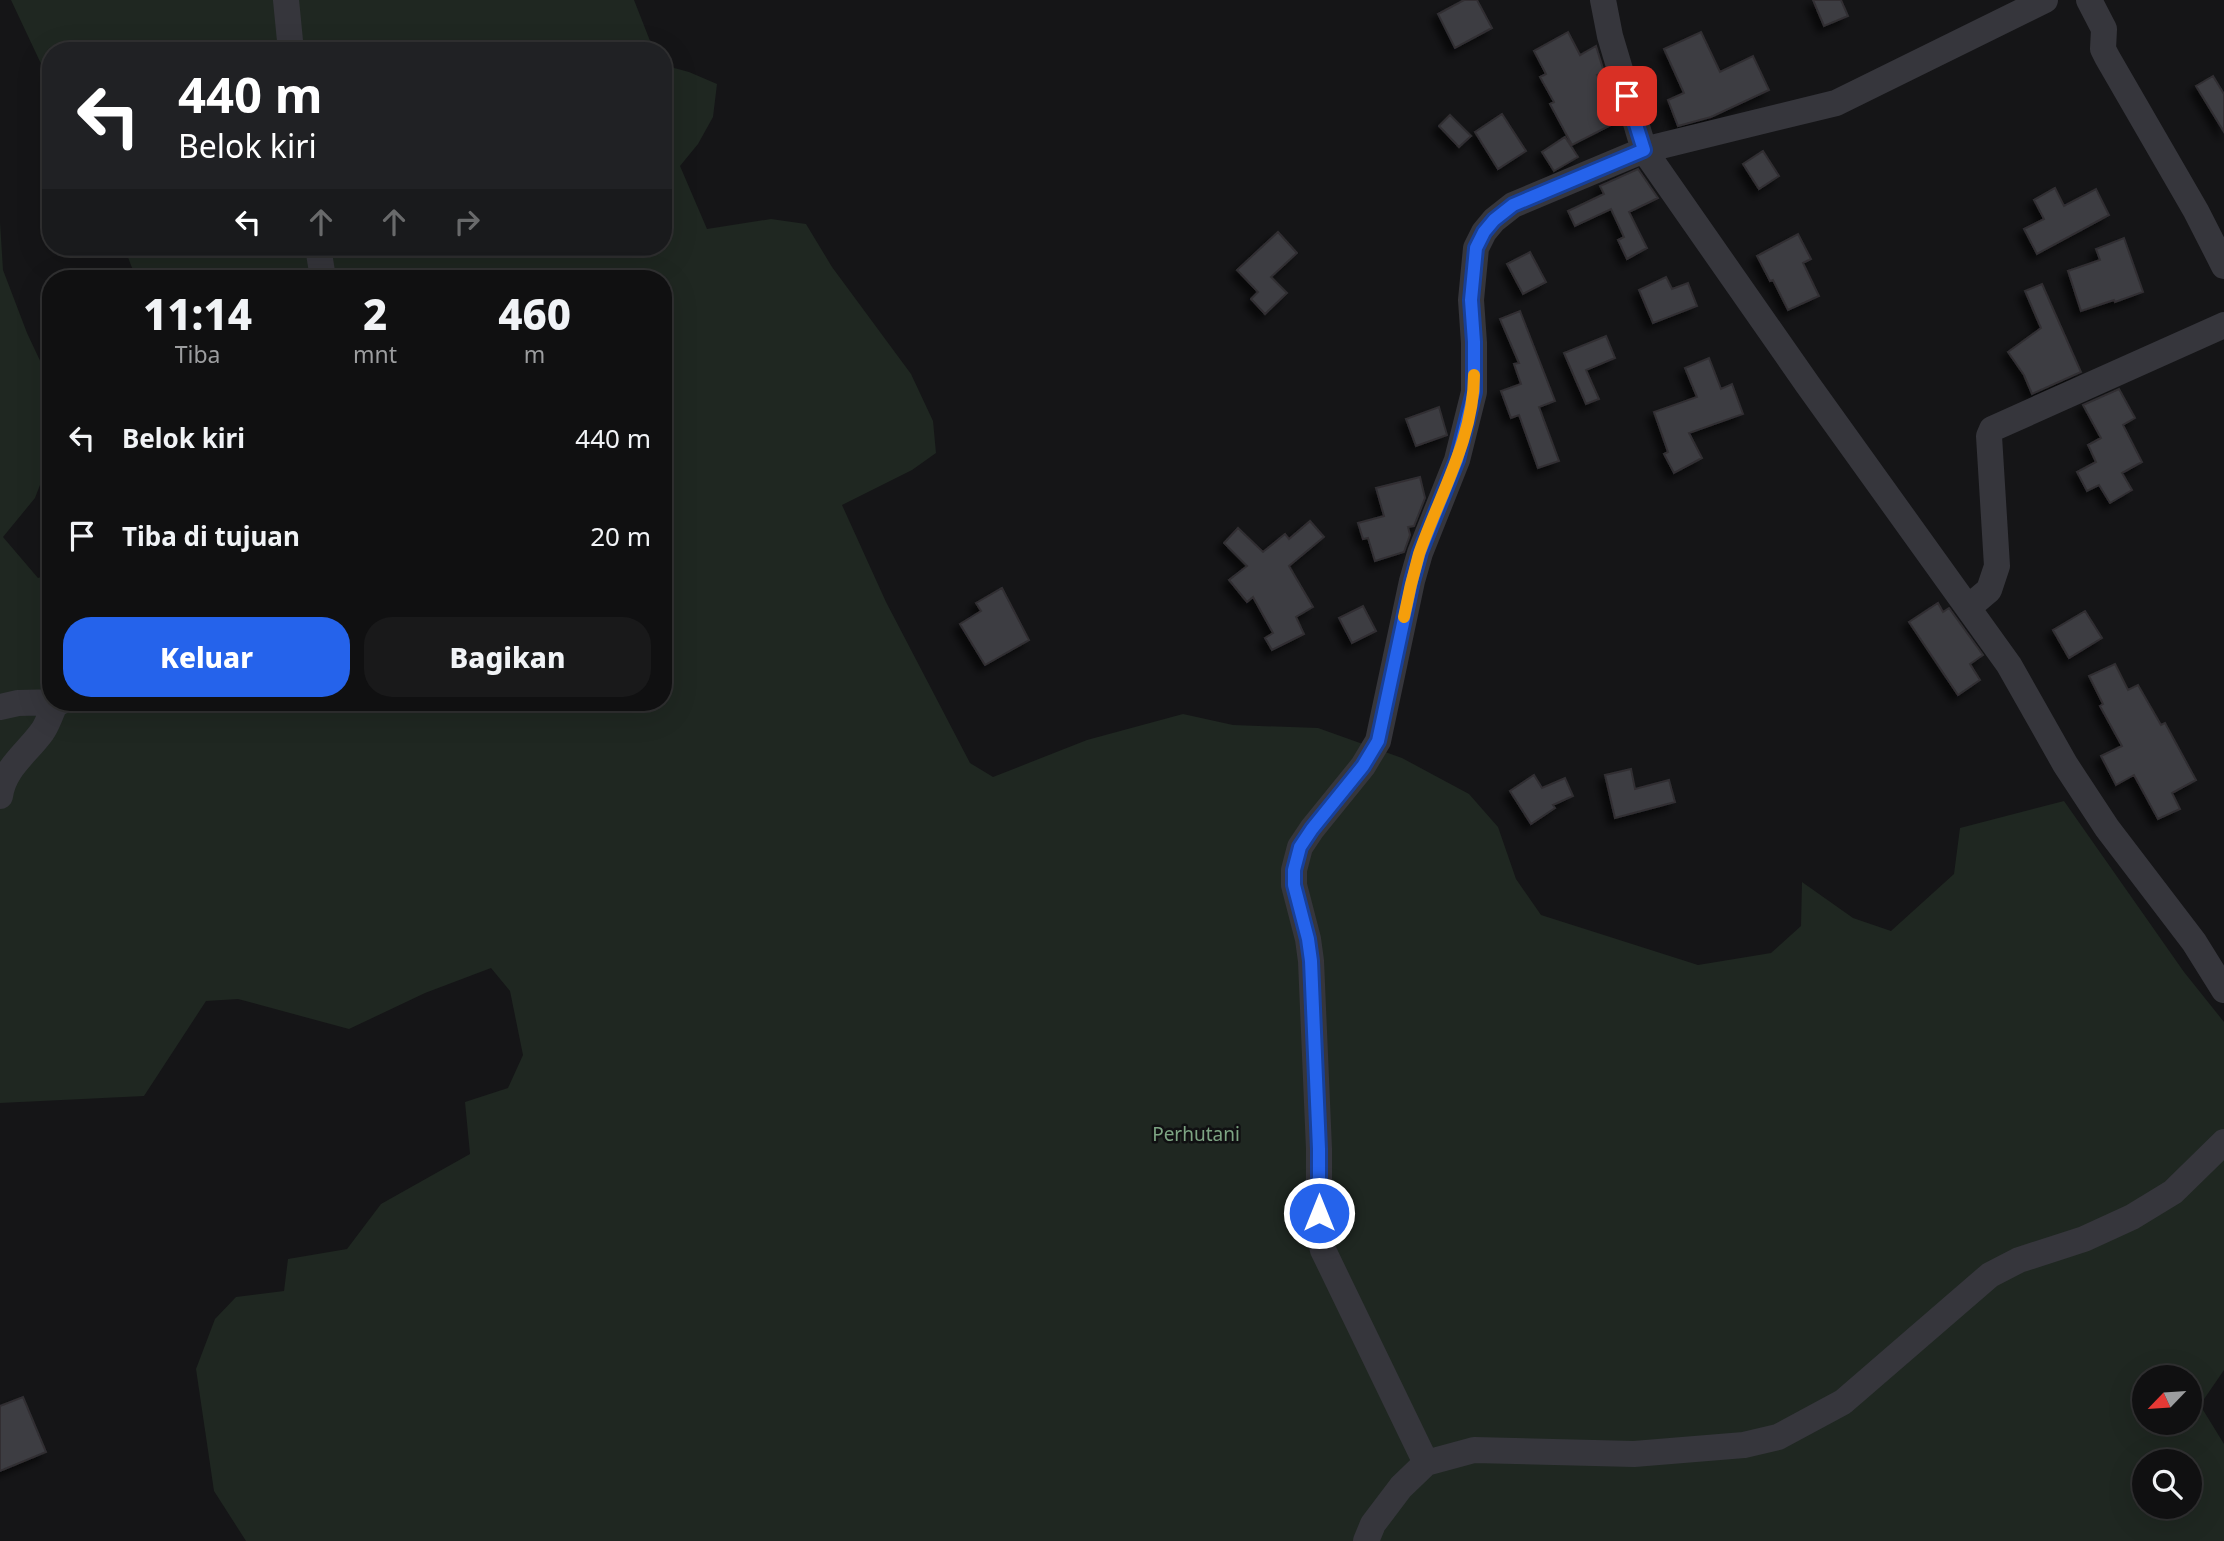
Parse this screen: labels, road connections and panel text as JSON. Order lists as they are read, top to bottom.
{
  "parks": ["Perhutani"],
  "north": "bottom left",
  "page": {
    "turn": ["440 m", "Belok kiri"],
    "eta": [
      "11:14",
      "Tiba",
      "2",
      "mnt",
      "460",
      "m"
    ],
    "list": [
      {
        "name": "Belok kiri",
        "value": "440 m"
      },
      {
        "name": "Tiba di tujuan",
        "value": "20 m"
      }
    ],
    "buttons": ["Keluar", "Bagikan"]
  }
}
